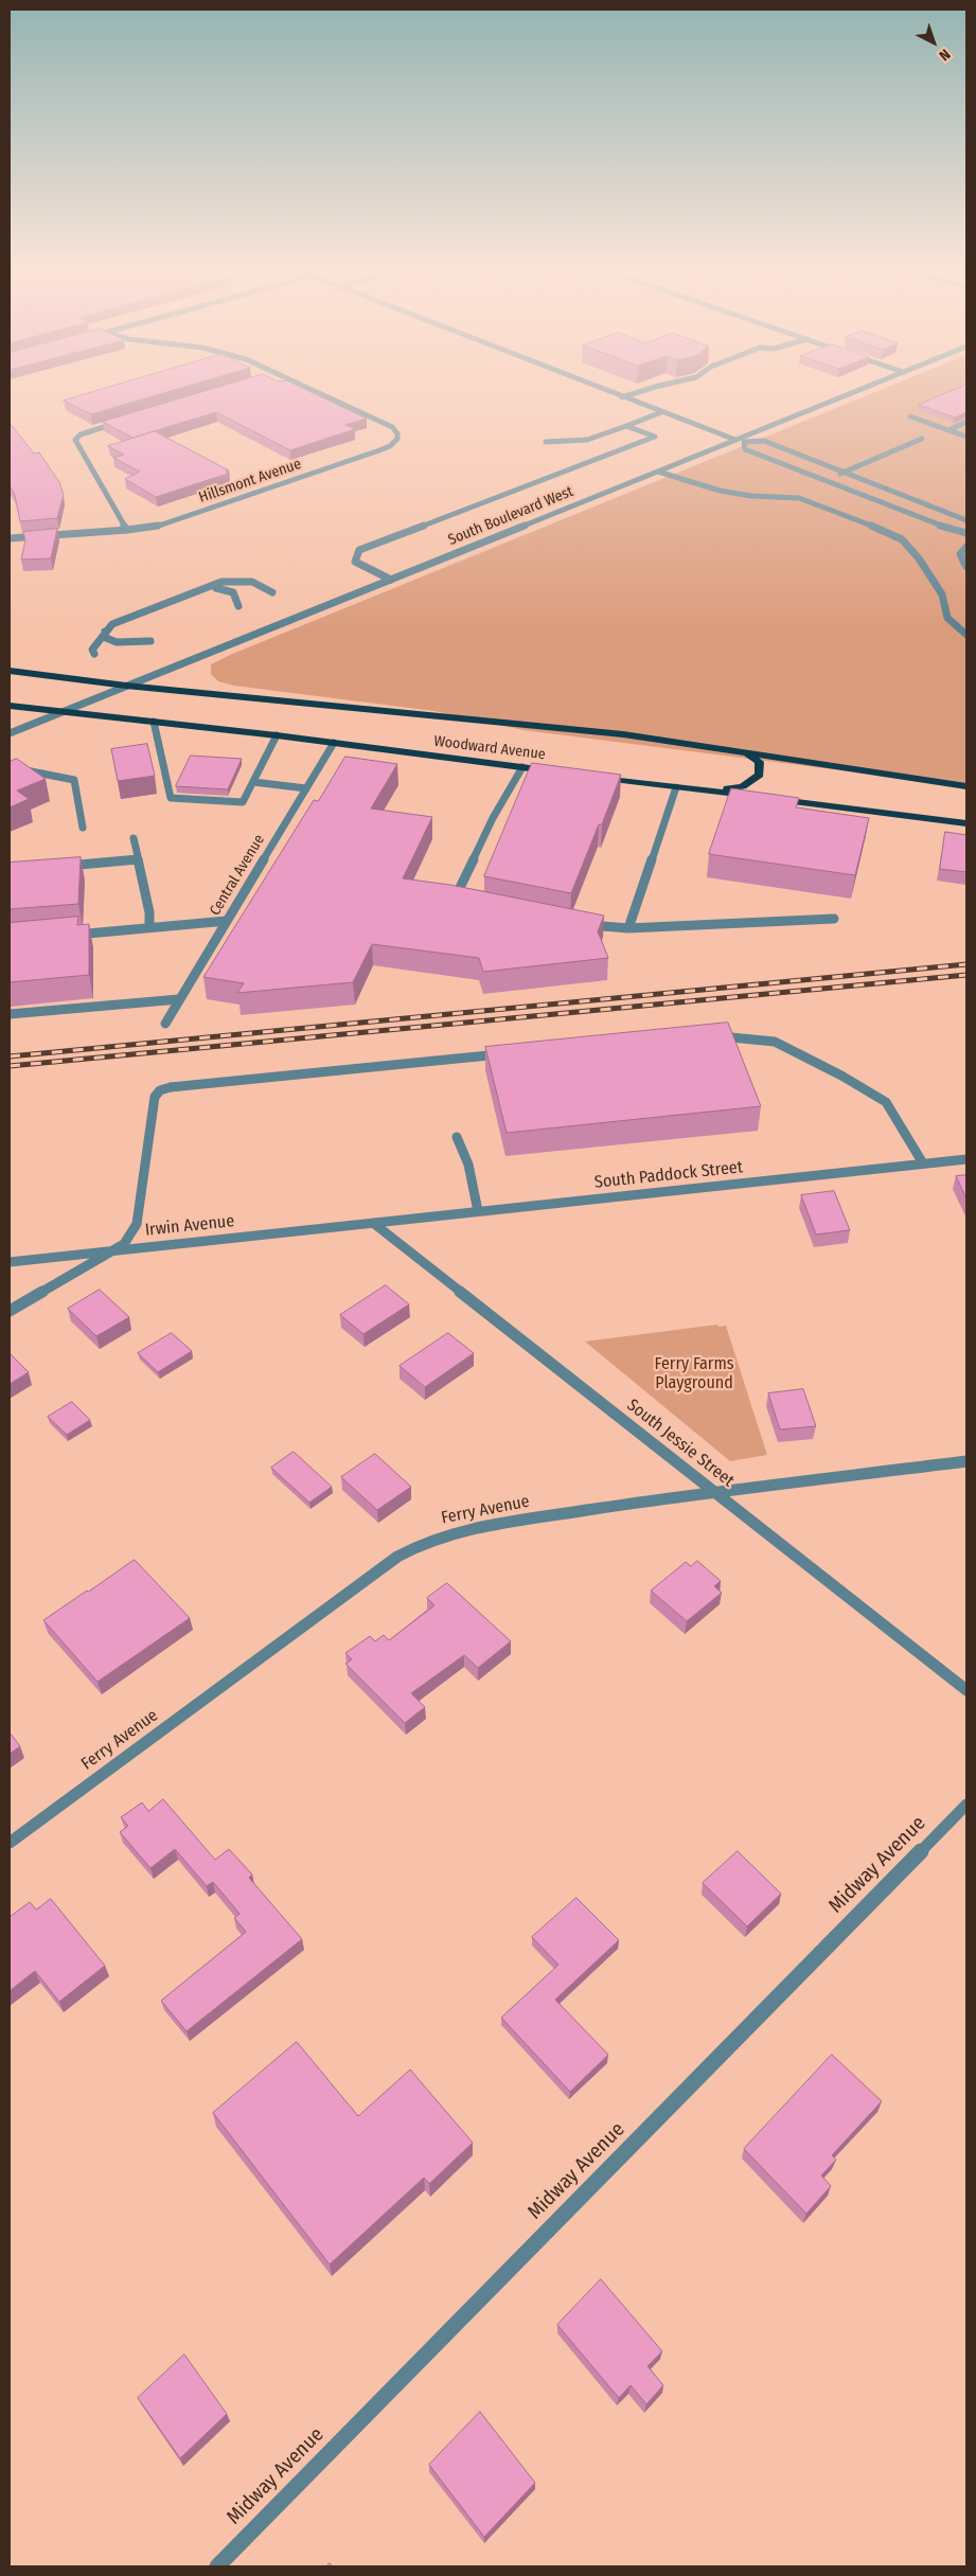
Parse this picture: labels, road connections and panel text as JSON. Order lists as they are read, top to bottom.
{
  "streets": {
    "main road": ["Woodward Avenue"],
    "street": [
      "Hillsmont Avenue",
      "South Boulevard West",
      "Central Avenue",
      "South Paddock Street",
      "Irwin Avenue",
      "South Jessie Street",
      "Ferry Avenue",
      "Midway Avenue"
    ]
  },
  "crossings": [
    ["South Boulevard West", "Woodward Avenue"],
    ["Woodward Avenue", "Central Avenue"],
    ["South Paddock Street", "Irwin Avenue"],
    ["South Paddock Street", "South Jessie Street"],
    ["Irwin Avenue", "South Jessie Street"],
    ["South Jessie Street", "Ferry Avenue"]
  ],
  "parks": ["Ferry Farms Playground"],
  "north": "bottom right"
}
